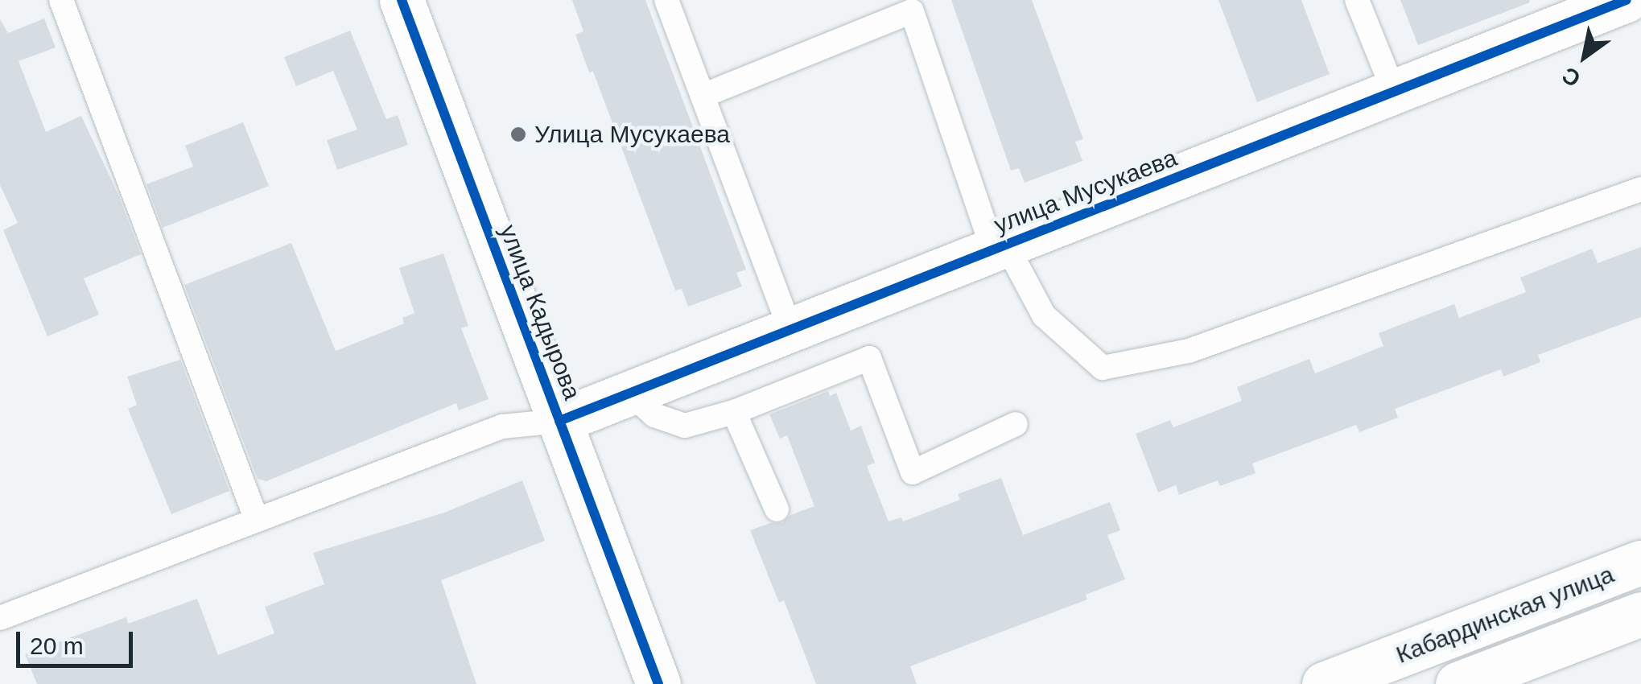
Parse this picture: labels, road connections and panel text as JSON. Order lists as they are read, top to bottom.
{
  "streets": {
    "street": ["улица Мусукаева", "улица Кадырова", "Кабардинская улица"]
  },
  "crossings": [
    ["улица Мусукаева", "улица Кадырова"]
  ],
  "places": ["Улица Мусукаева"],
  "scale_bar": "20 m",
  "north": "bottom left"
}
